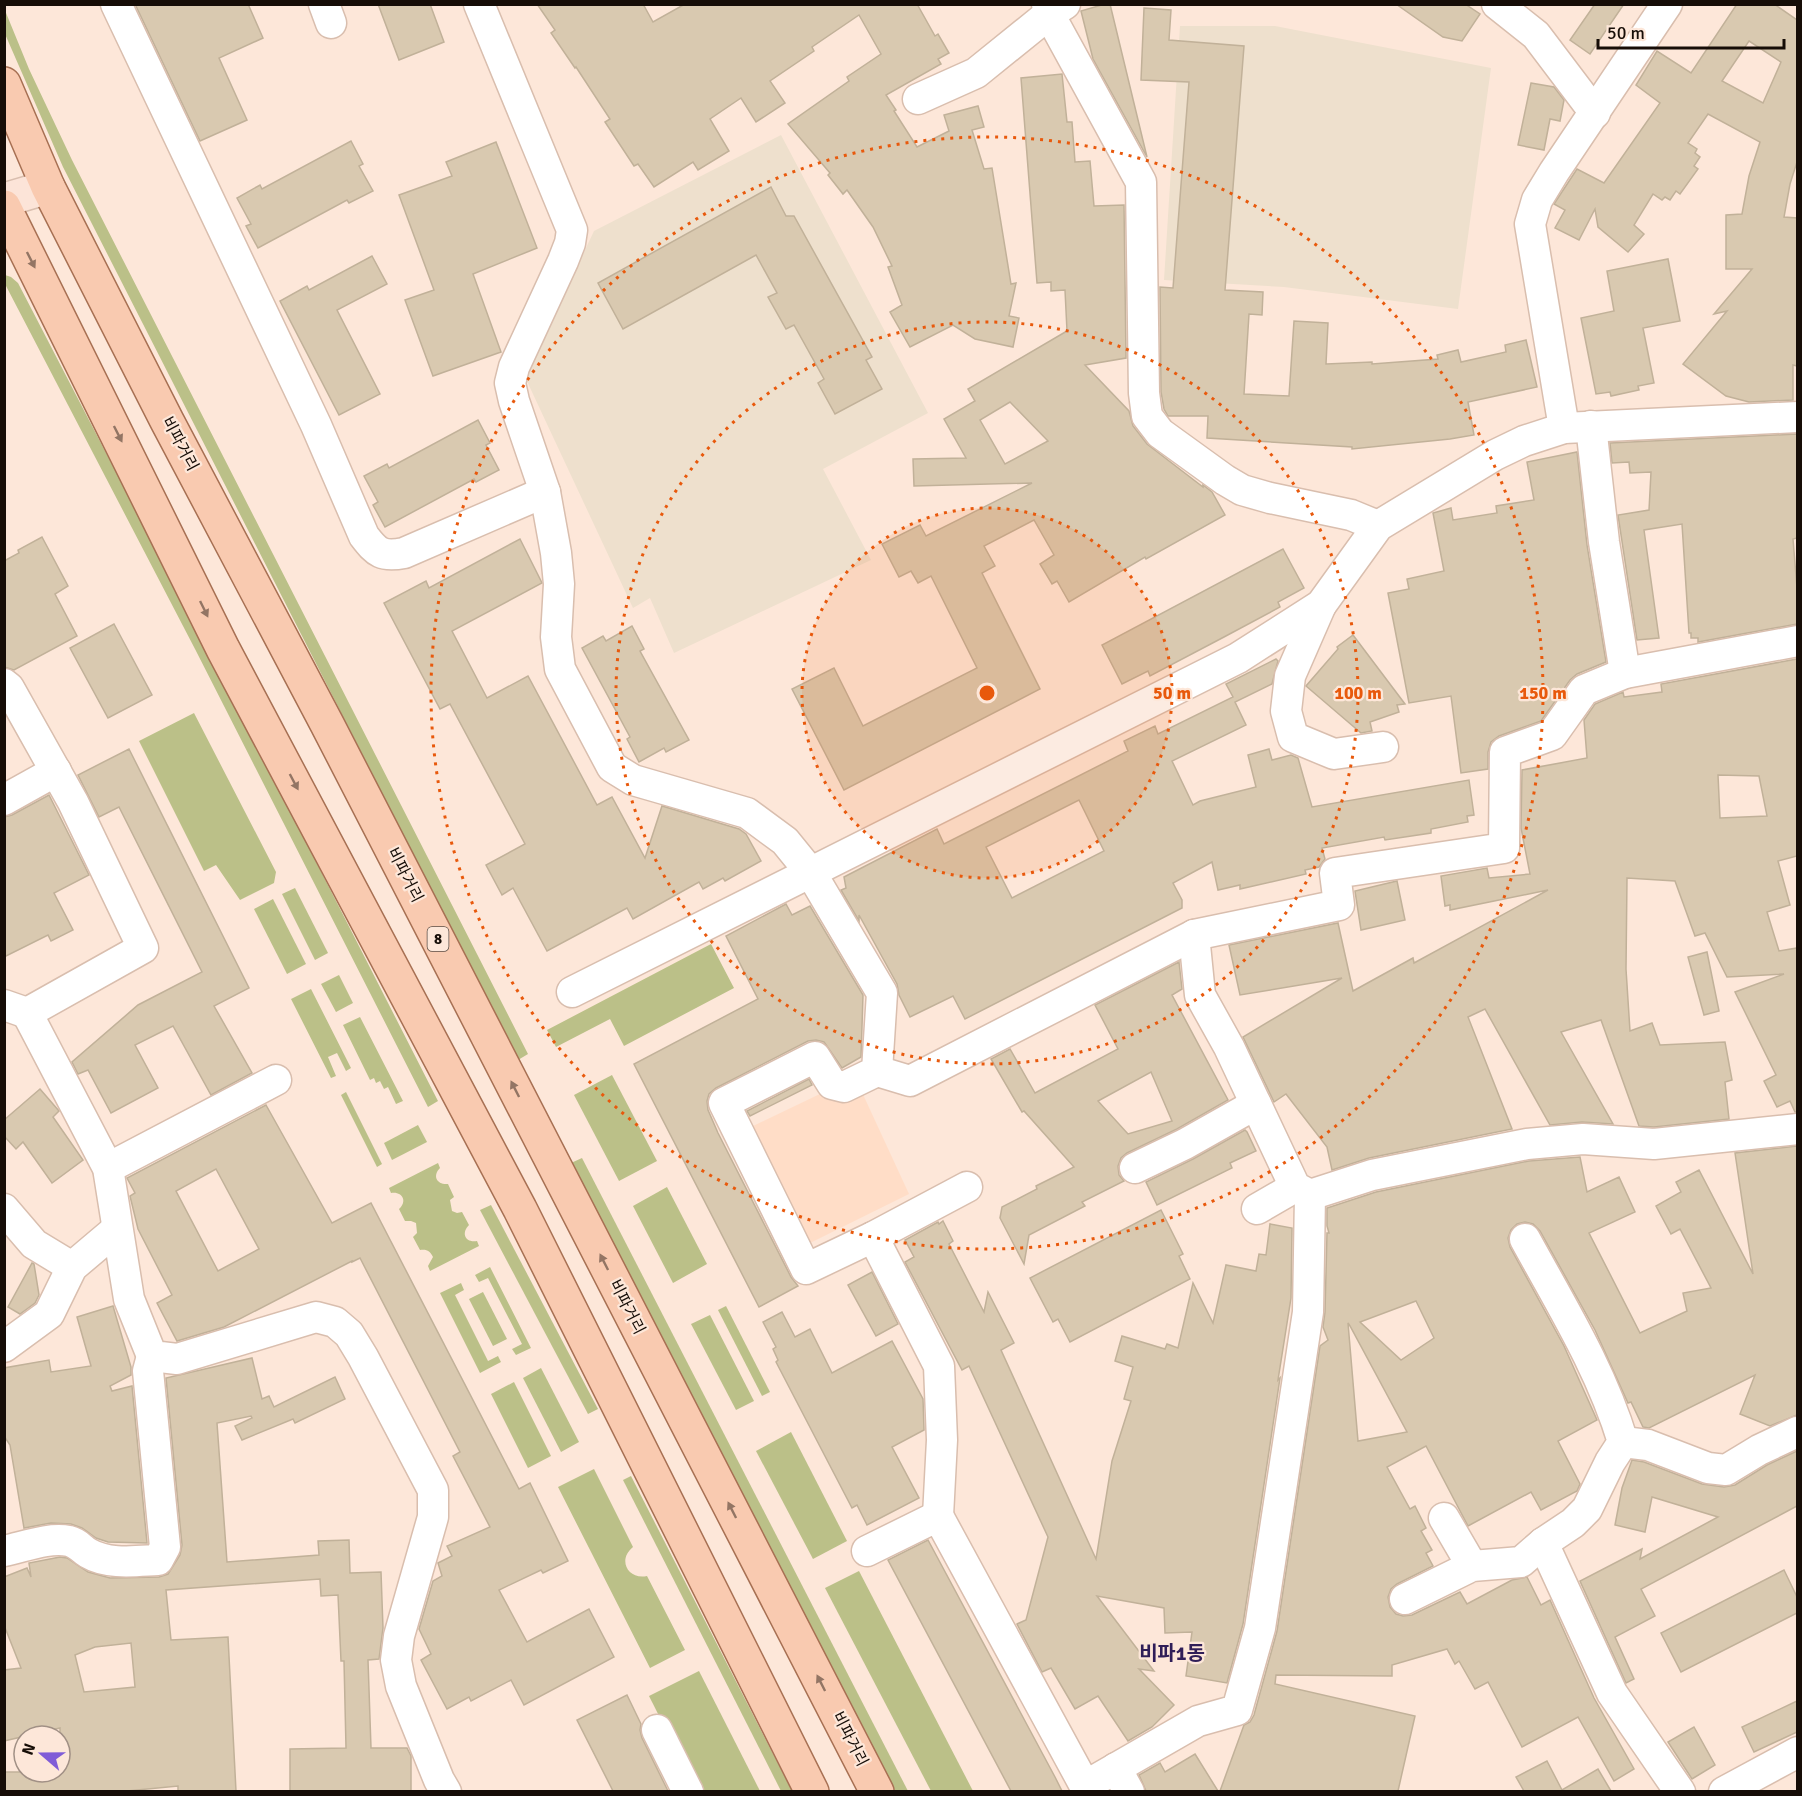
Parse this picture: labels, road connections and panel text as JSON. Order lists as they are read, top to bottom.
{
  "streets": {
    "main road": ["비파거리", "8"]
  },
  "districts": ["비파1동"],
  "scale_bar": "50 m",
  "north": "left",
  "rings": ["50 m", "100 m", "150 m"]
}
